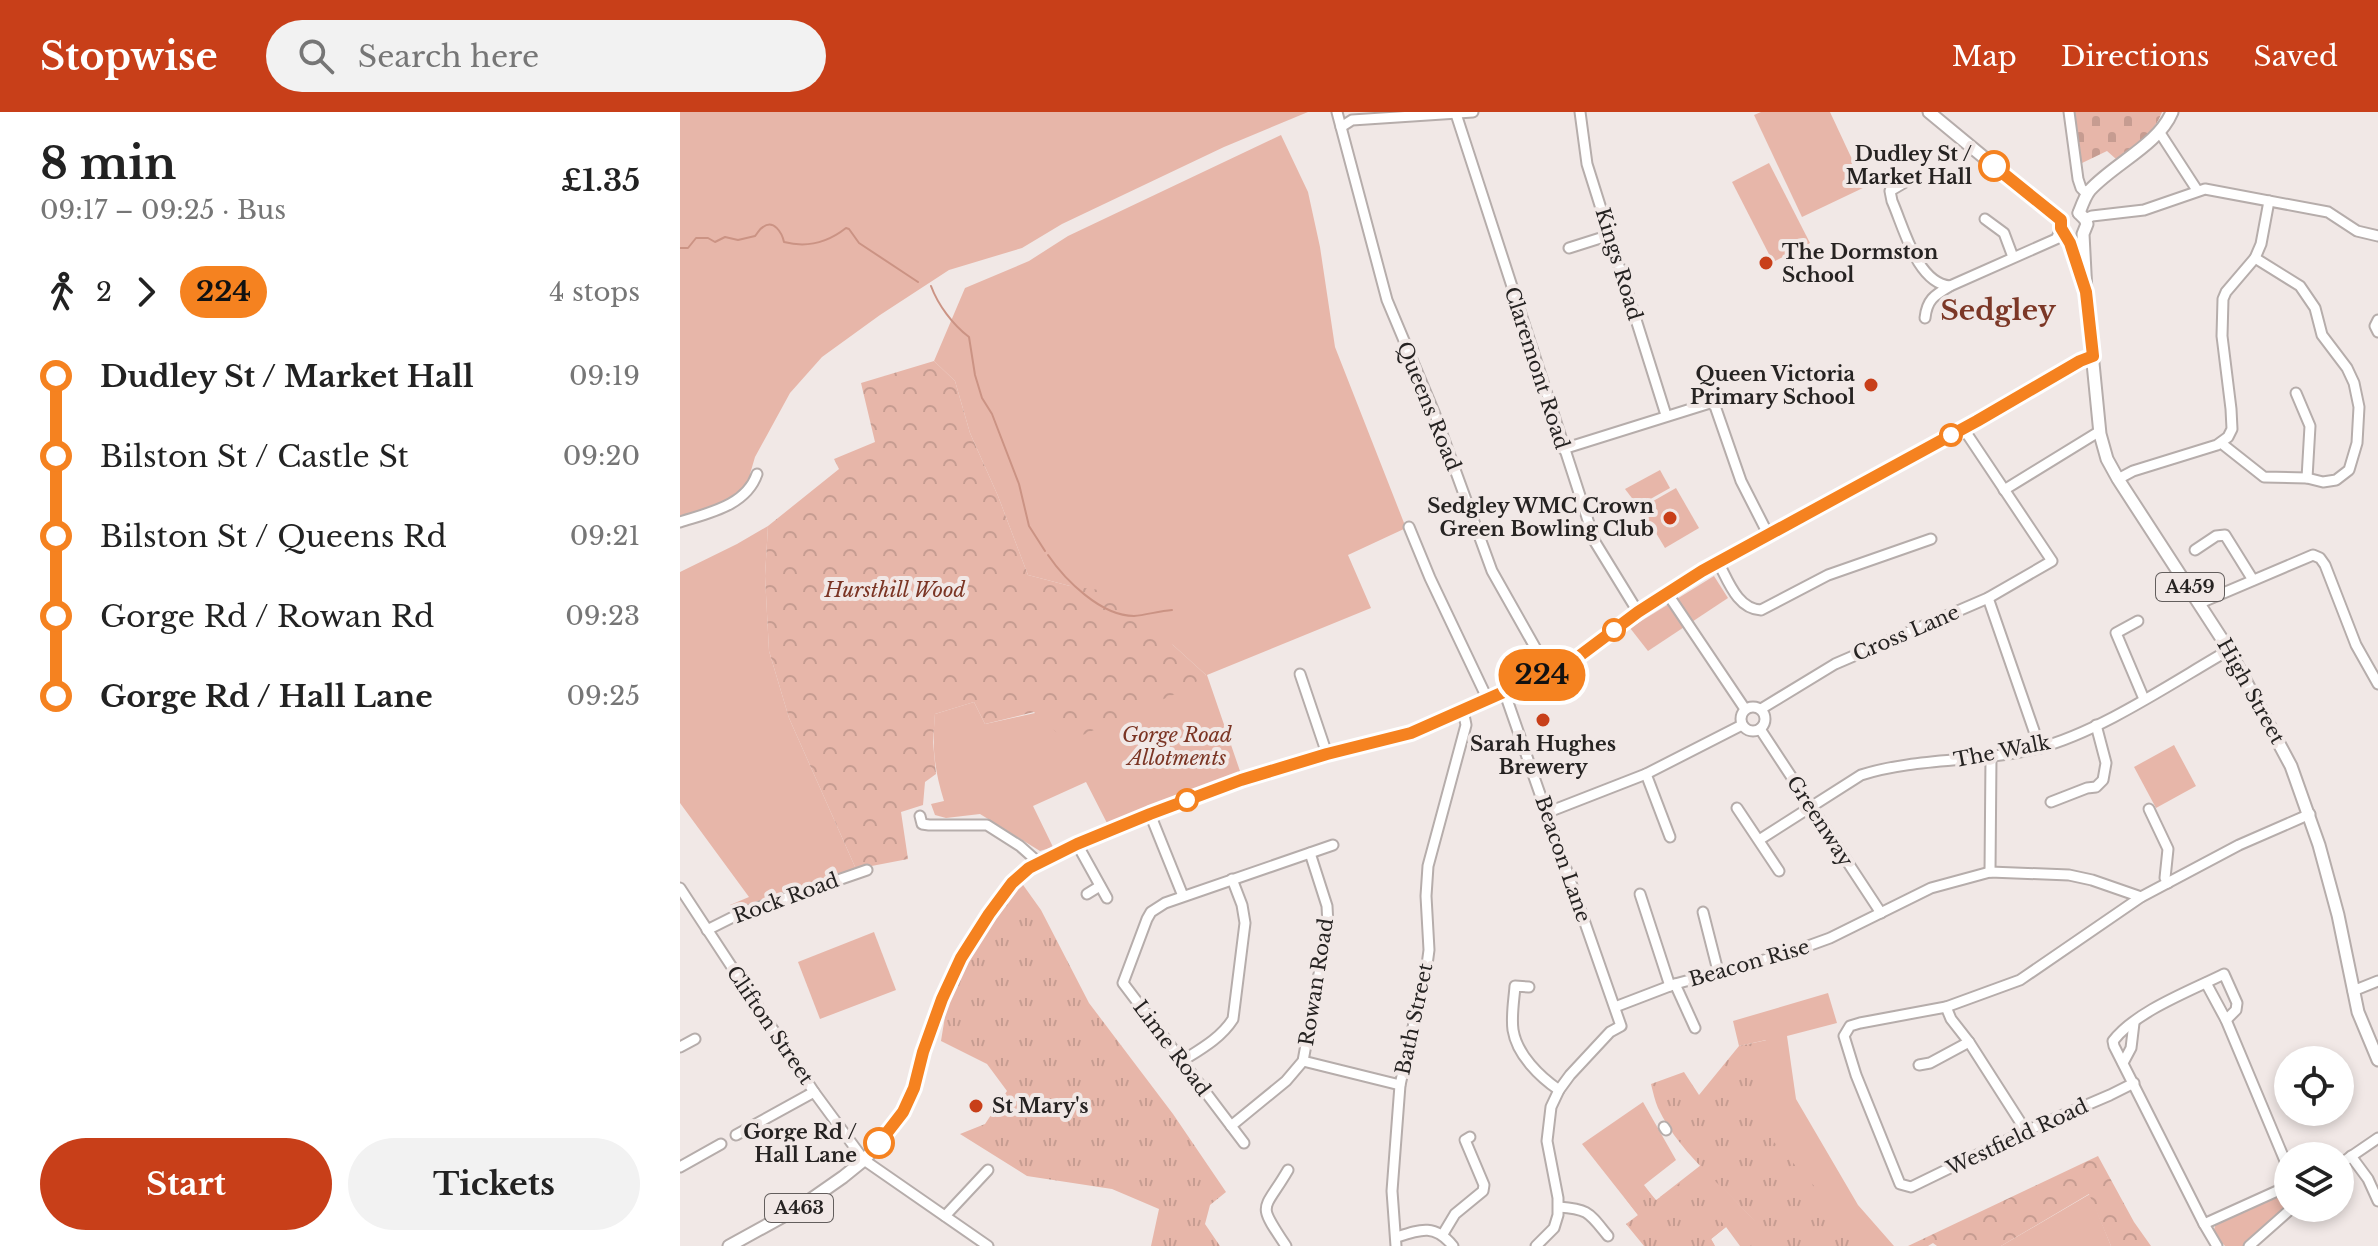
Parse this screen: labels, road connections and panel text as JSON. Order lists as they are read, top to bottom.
{
  "streets": {
    "main road": ["A459", "High Street", "A463"],
    "street": [
      "Kings Road",
      "Claremont Road",
      "Queens Road",
      "Cross Lane",
      "The Walk",
      "Greenway",
      "Beacon Lane",
      "Rock Road",
      "Beacon Rise",
      "Rowan Road",
      "Bath Street",
      "Clifton Street",
      "Lime Road",
      "Westfield Road"
    ]
  },
  "crossings": [
    ["Claremont Road", "A463"],
    ["Queens Road", "A463"],
    ["A459", "High Street"],
    ["Cross Lane", "Greenway"],
    ["High Street", "The Walk"],
    ["High Street", "A463"],
    ["The Walk", "Greenway"],
    ["Greenway", "Beacon Rise"],
    ["Beacon Lane", "Beacon Rise"],
    ["Beacon Lane", "A463"],
    ["Rock Road", "Clifton Street"],
    ["Rowan Road", "Bath Street"],
    ["Bath Street", "A463"],
    ["Clifton Street", "A463"]
  ],
  "districts": ["Sedgley"],
  "parks": ["Hursthill Wood", "Gorge Road Allotments"],
  "places": [
    "Dudley St / Market Hall",
    "The Dormston School",
    "Queen Victoria Primary School",
    "Sedgley WMC Crown Green Bowling Club",
    "Sarah Hughes Brewery",
    "St Mary's",
    "Gorge Rd / Hall Lane"
  ],
  "lines": ["bus line 224"],
  "page": {
    "header": "Stopwise",
    "search": "Search here",
    "nav": ["Map", "Directions", "Saved"],
    "heading": ["8 min", "09:17 – 09:25 · Bus", "£1.35"],
    "on_map": "224",
    "legs": ["2", "224", "4 stops"],
    "list": [
      {
        "name": "Dudley St / Market Hall",
        "value": "09:19"
      },
      {
        "name": "Bilston St / Castle St",
        "value": "09:20"
      },
      {
        "name": "Bilston St / Queens Rd",
        "value": "09:21"
      },
      {
        "name": "Gorge Rd / Rowan Rd",
        "value": "09:23"
      },
      {
        "name": "Gorge Rd / Hall Lane",
        "value": "09:25"
      }
    ],
    "buttons": ["Start", "Tickets"]
  }
}
